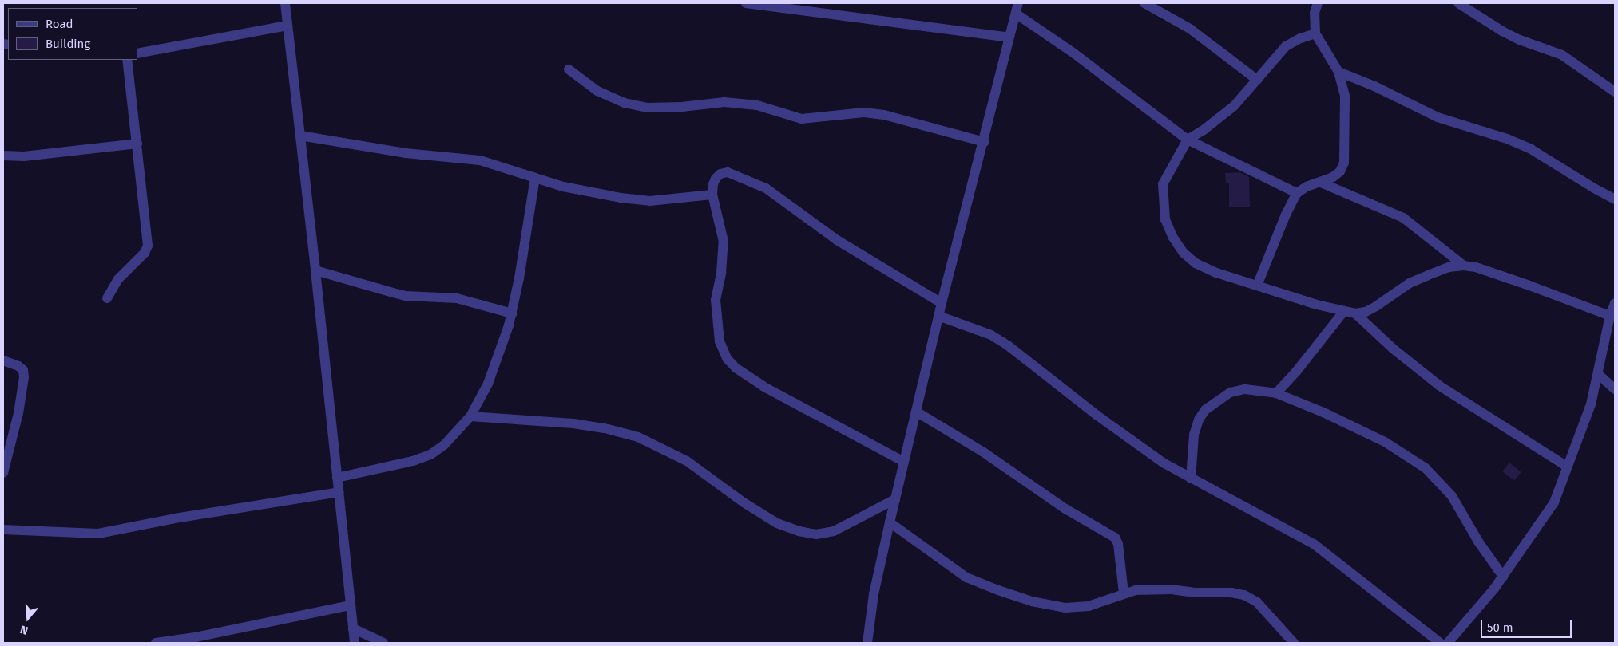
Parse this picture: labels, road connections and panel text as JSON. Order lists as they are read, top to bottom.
{
  "legend": ["Road", "Building"],
  "scale_bar": "50 m",
  "north": "bottom"
}
